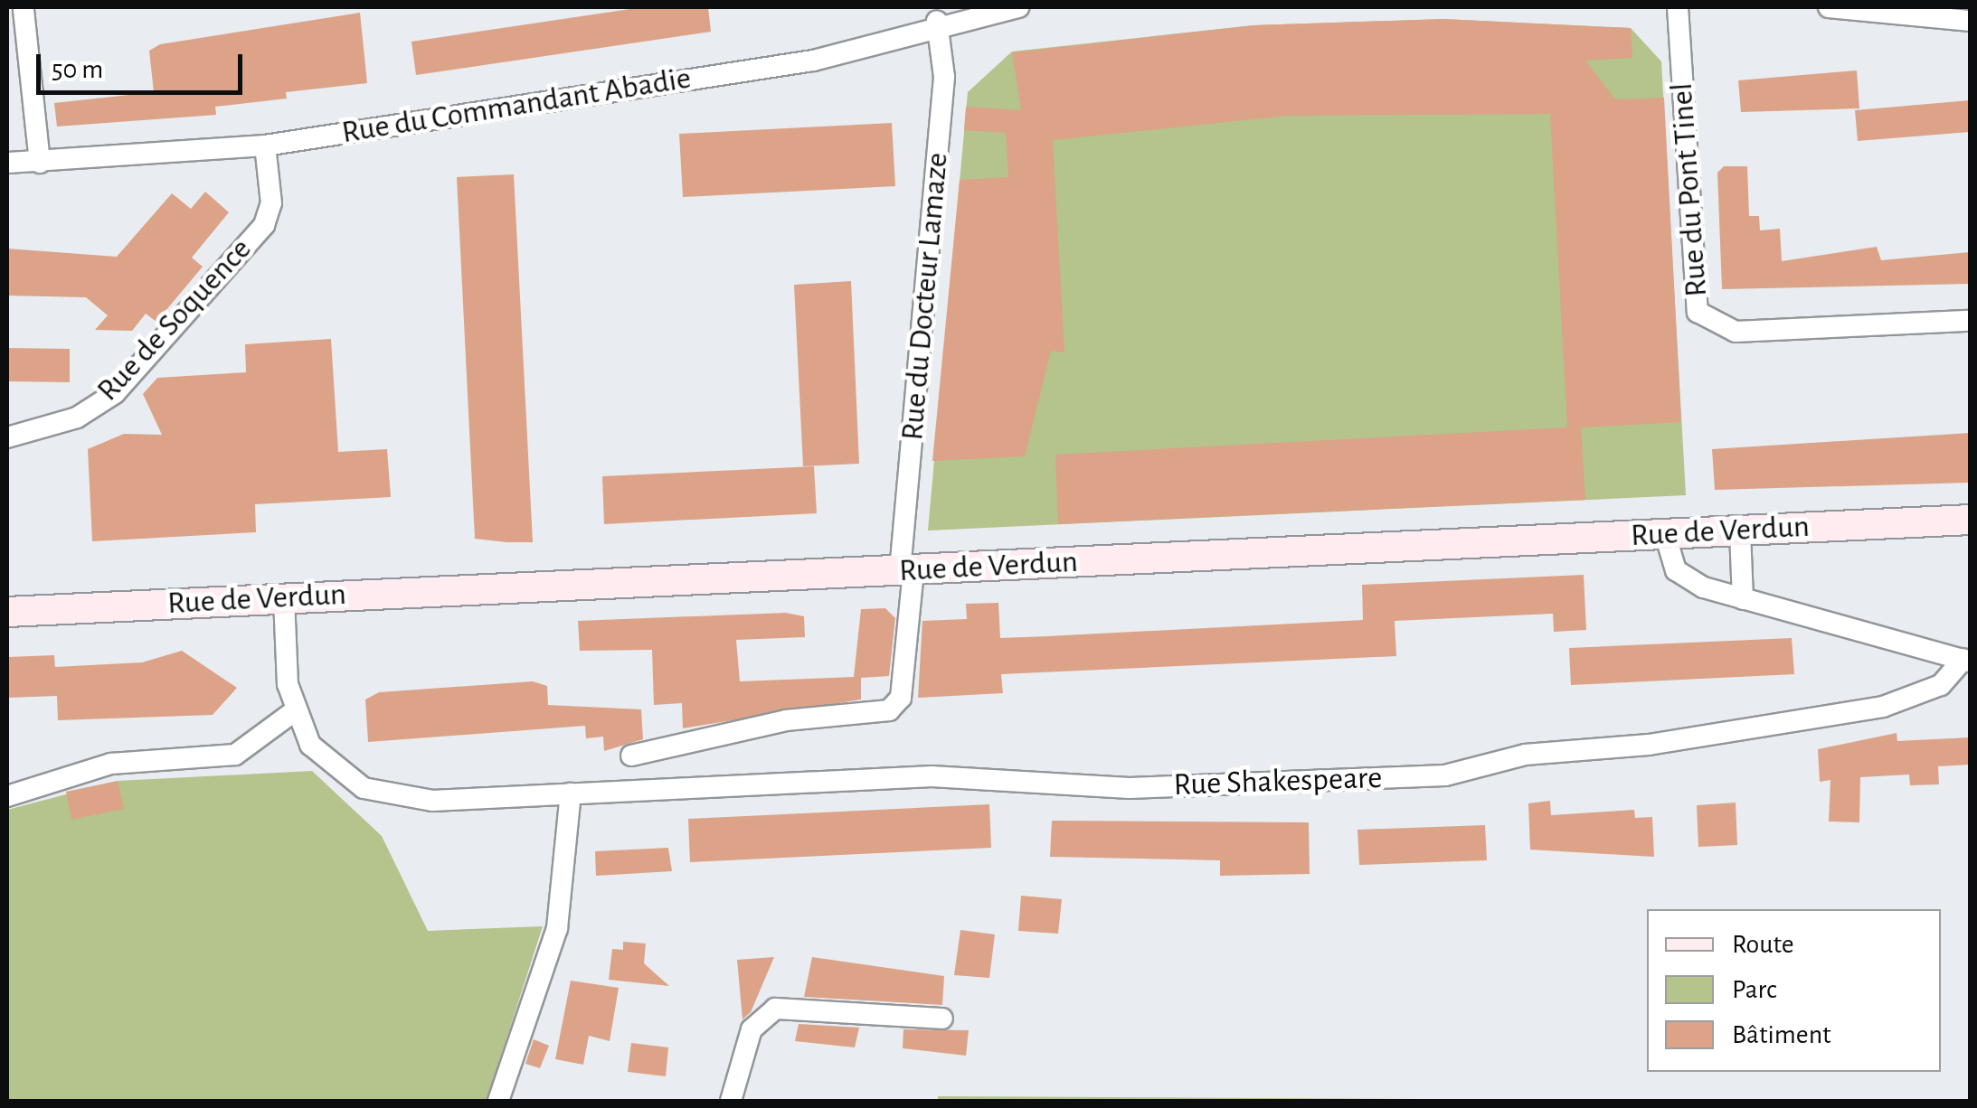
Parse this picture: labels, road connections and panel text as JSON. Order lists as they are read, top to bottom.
{
  "streets": {
    "main road": ["Rue de Verdun"],
    "street": [
      "Rue du Commandant Abadie",
      "Rue du Pont Tinel",
      "Rue du Docteur Lamaze",
      "Rue de Soquence",
      "Rue Shakespeare"
    ]
  },
  "crossings": [
    ["Rue du Commandant Abadie", "Rue du Docteur Lamaze"],
    ["Rue du Commandant Abadie", "Rue de Soquence"],
    ["Rue du Docteur Lamaze", "Rue de Verdun"]
  ],
  "legend": ["Route", "Parc", "Bâtiment"],
  "scale_bar": "50 m"
}
